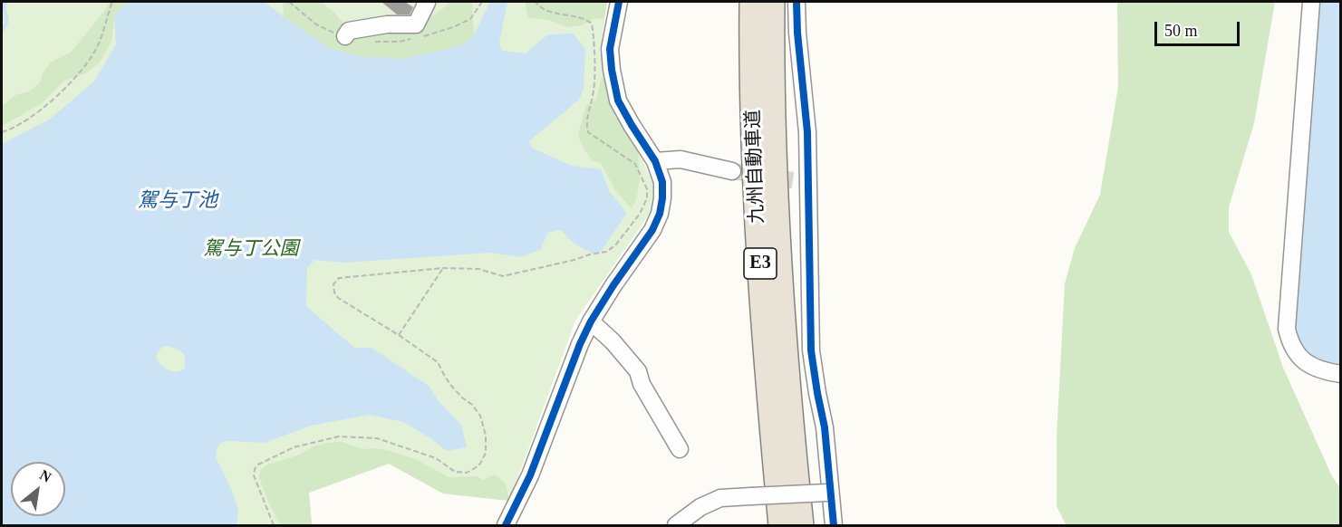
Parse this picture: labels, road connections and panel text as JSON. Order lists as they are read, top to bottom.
{
  "streets": {
    "highway": ["九州自動車道", "E3"]
  },
  "water": ["駕与丁池"],
  "parks": ["駕与丁公園"],
  "scale_bar": "50 m",
  "north": "top right"
}
